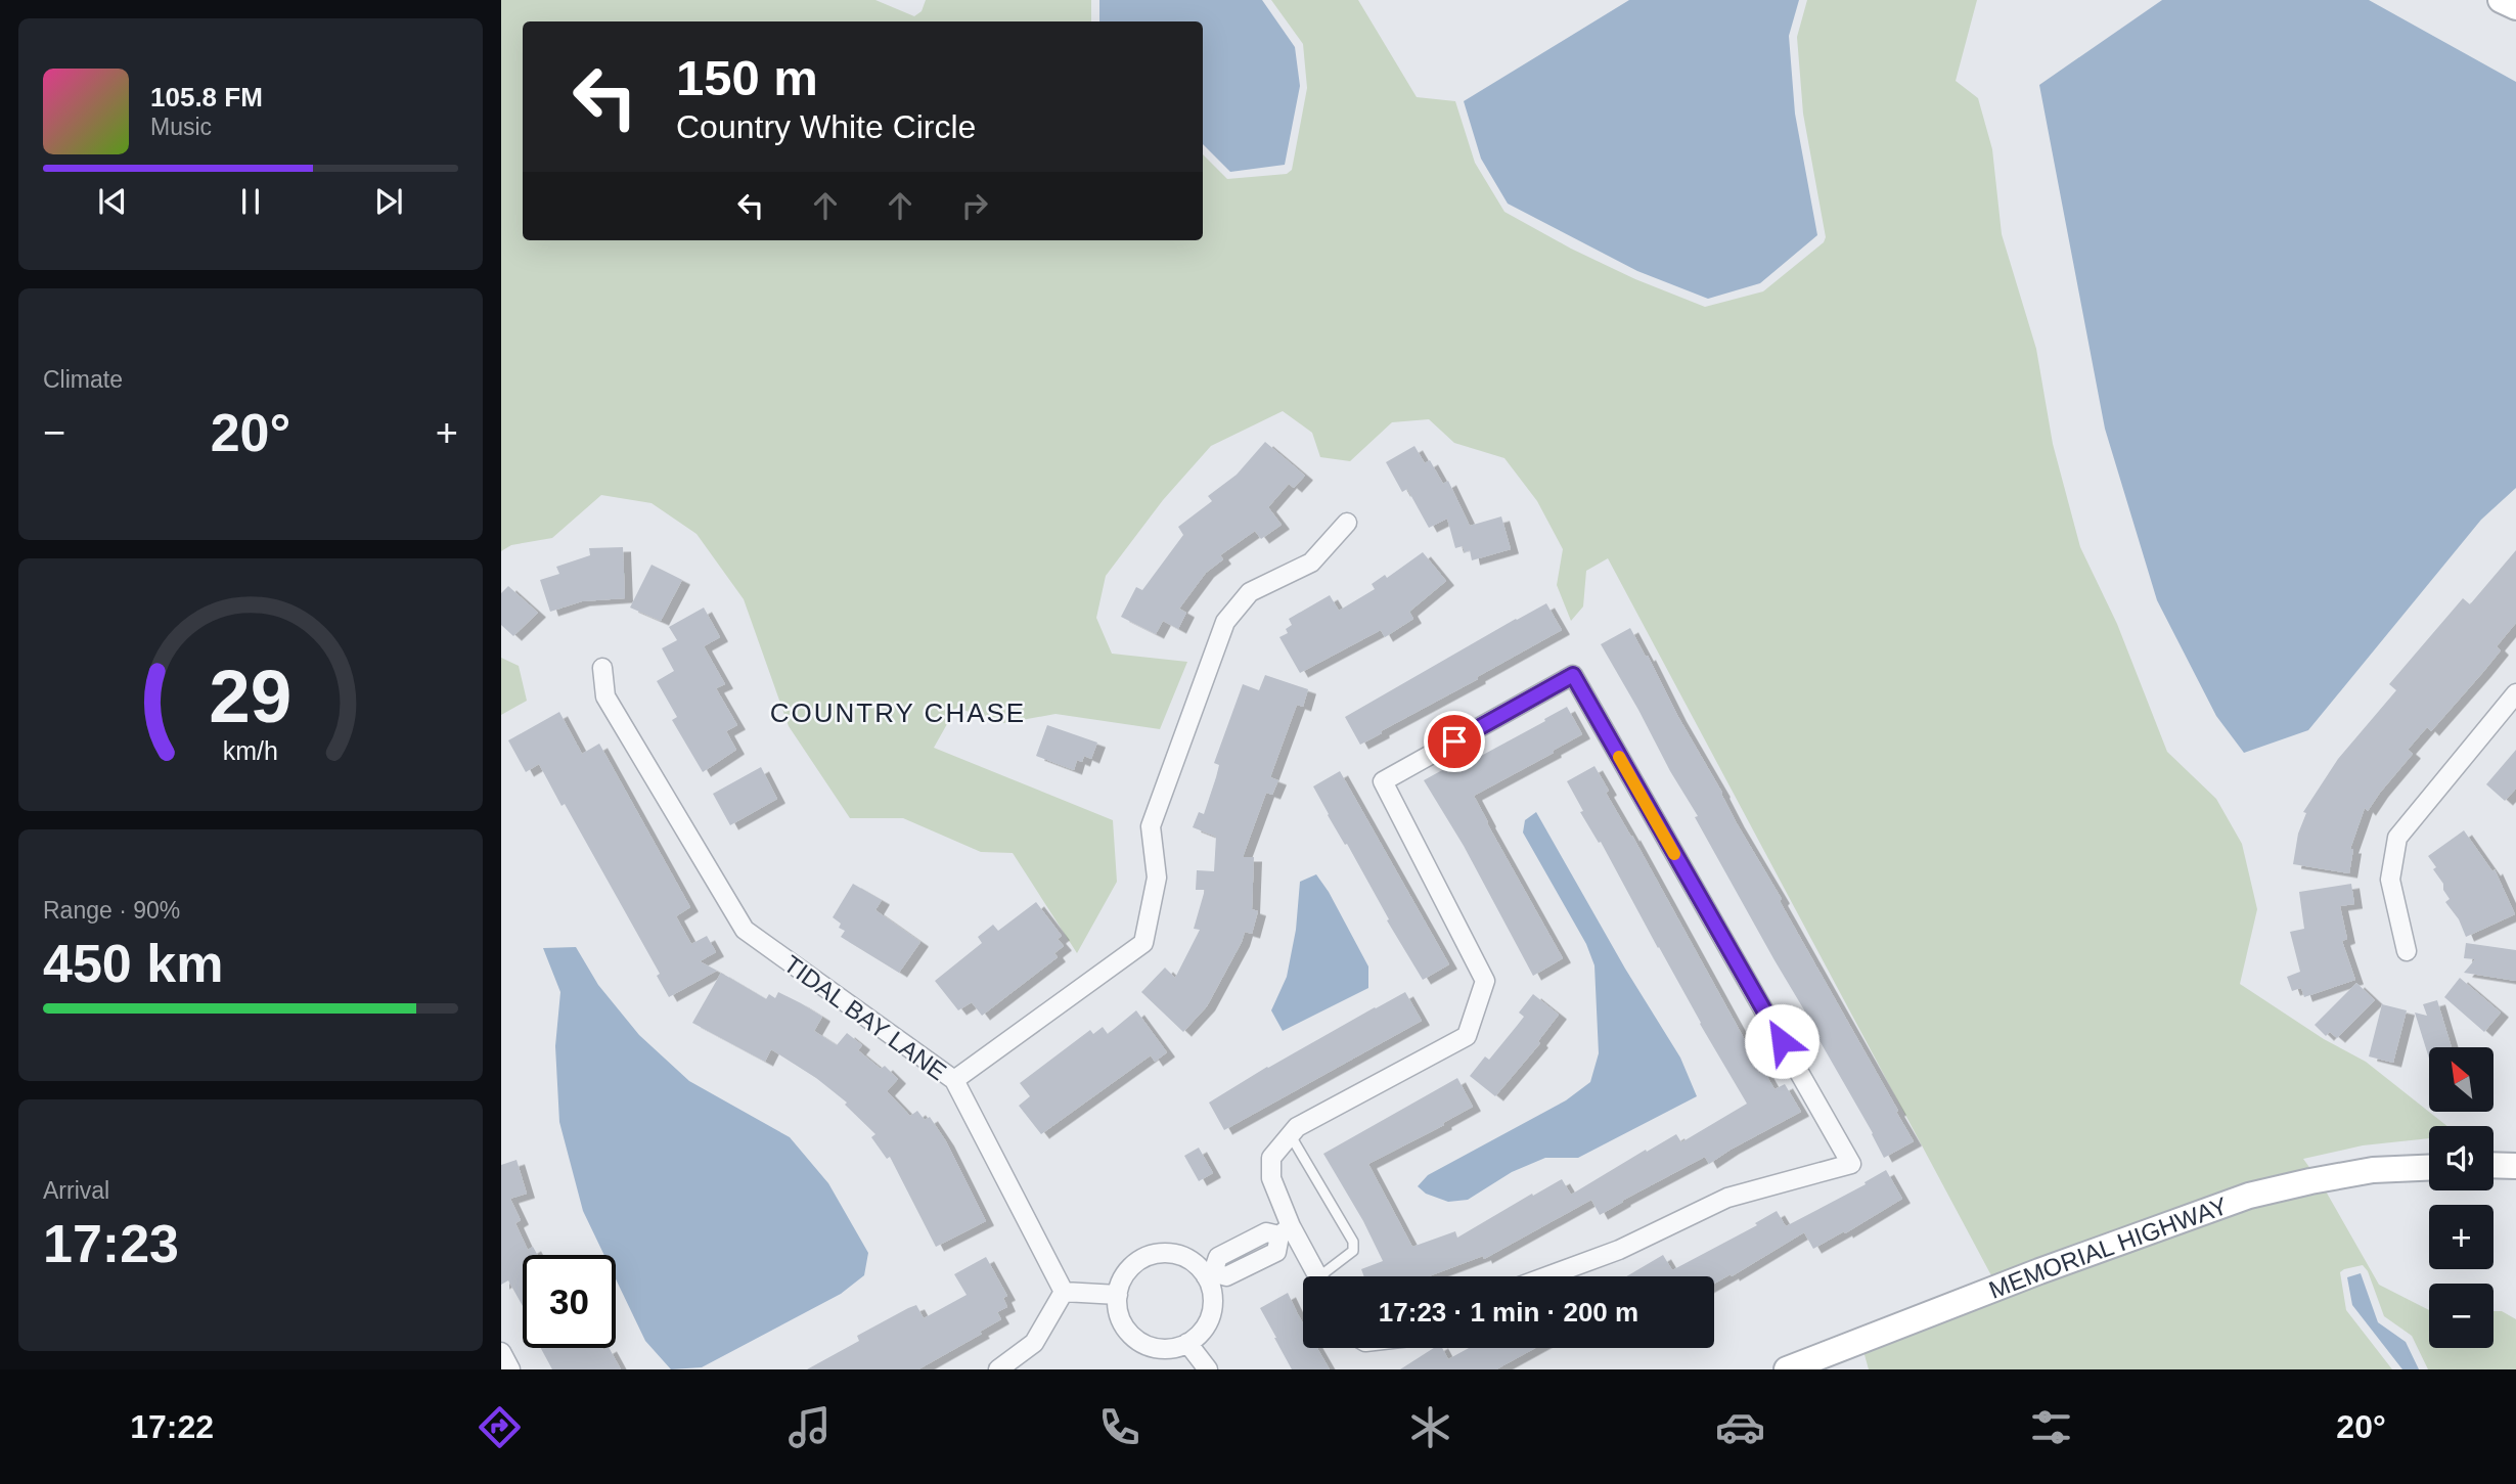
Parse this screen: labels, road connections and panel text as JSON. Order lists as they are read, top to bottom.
{
  "streets": {
    "street": ["TIDAL BAY LANE", "MEMORIAL HIGHWAY"]
  },
  "districts": ["COUNTRY CHASE"],
  "north": "top left",
  "page": {
    "turn": ["150 m", "Country White Circle"],
    "song": ["105.8 FM", "Music"],
    "tile": [
      "Climate",
      ["Range · 90%", "450 km"],
      ["Arrival", "17:23"]
    ],
    "heat": ["−", "20°", "+"],
    "map_buttons": ["+", "−"],
    "limit": "30",
    "trip": "17:23 · 1 min · 200 m",
    "tabs": ["17:22", "20°"],
    "gauge": ["29", "km/h"]
  }
}
